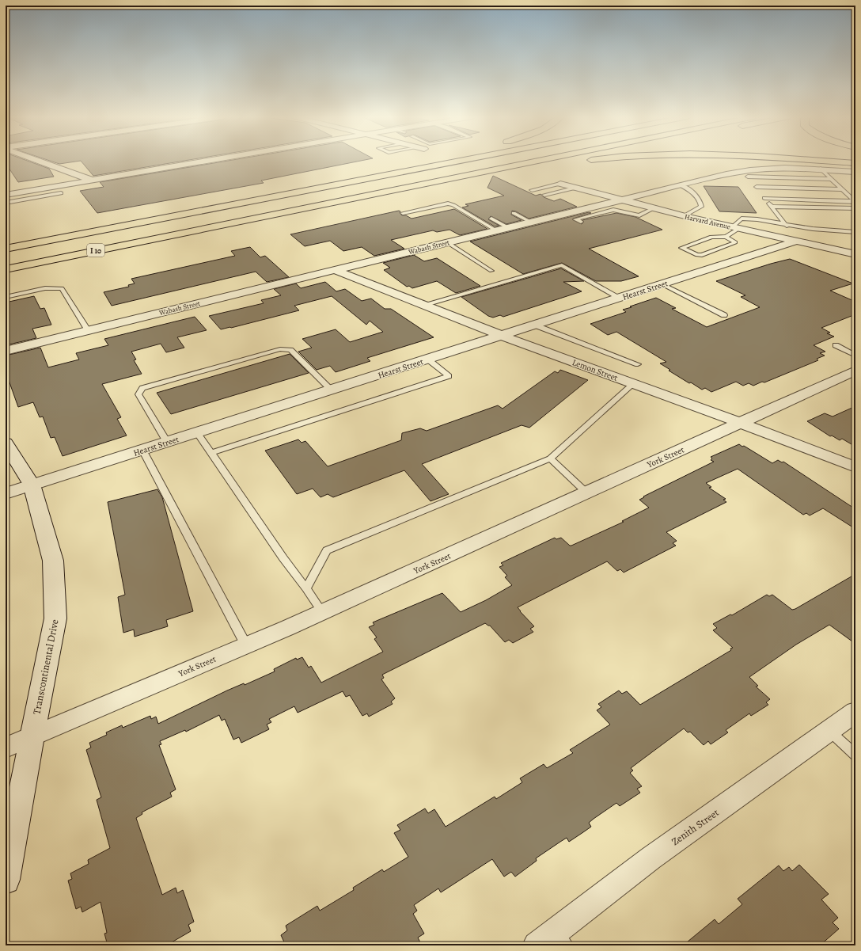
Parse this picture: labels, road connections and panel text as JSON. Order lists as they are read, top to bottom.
{
  "streets": {
    "highway": ["I 10"],
    "street": [
      "Harvard Avenue",
      "Wabash Street",
      "Hearst Street",
      "Lemon Street",
      "York Street",
      "Transcontinental Drive",
      "Zenith Street"
    ]
  },
  "crossings": [
    ["Harvard Avenue", "Wabash Street"],
    ["Harvard Avenue", "Hearst Street"],
    ["Wabash Street", "Lemon Street"],
    ["Hearst Street", "Lemon Street"],
    ["Hearst Street", "Transcontinental Drive"],
    ["Lemon Street", "York Street"],
    ["York Street", "Transcontinental Drive"]
  ]
}
